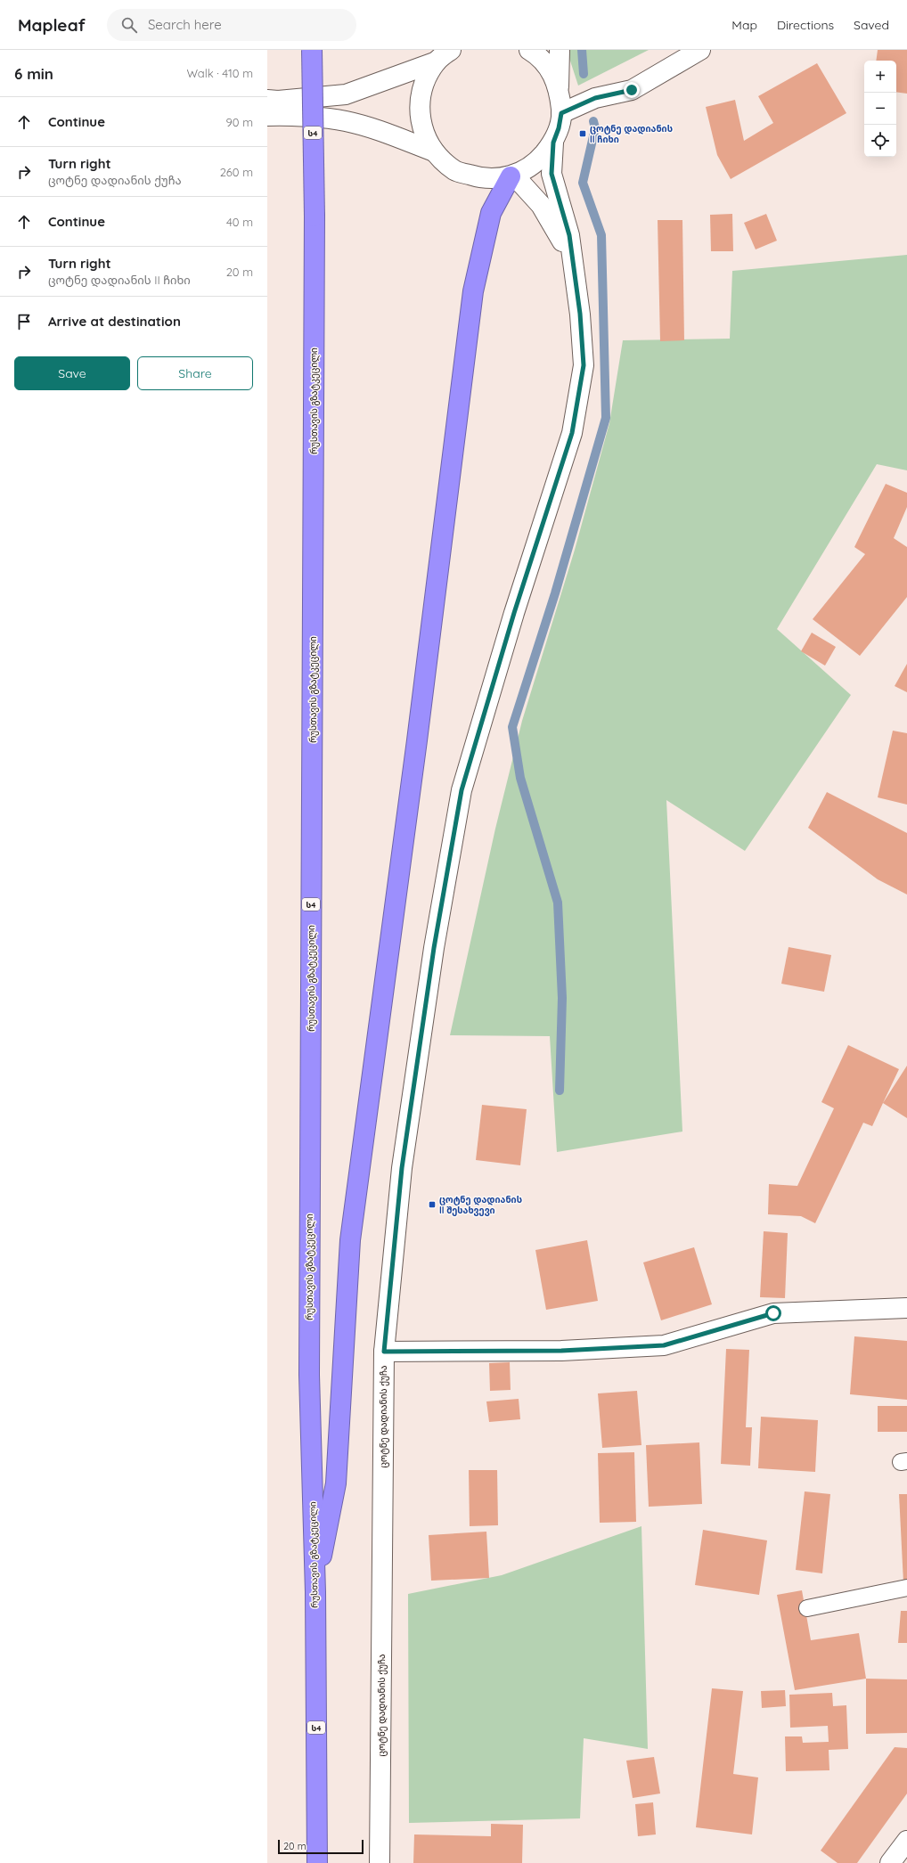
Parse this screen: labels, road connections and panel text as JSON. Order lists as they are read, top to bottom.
{
  "streets": {
    "highway": ["ს4", "რუსთავის გზატკეცილი"],
    "street": ["ცოტნე დადიანის ქუჩა"]
  },
  "places": {
    "transit": ["ცოტნე დადიანის II ჩიხი", "ცოტნე დადიანის II შესახვევი"]
  },
  "scale_bar": "20 m",
  "page": {
    "header": "Mapleaf",
    "search": "Search here",
    "nav": ["Map", "Directions", "Saved"],
    "heading": ["6 min", "Walk · 410 m"],
    "map_buttons": ["+", "−"],
    "list": [
      ["Continue", "90 m"],
      ["Turn right", "ცოტნე დადიანის ქუჩა", "260 m"],
      ["Continue", "40 m"],
      ["Turn right", "ცოტნე დადიანის II ჩიხი", "20 m"],
      "Arrive at destination"
    ],
    "buttons": ["Save", "Share"],
    "scale": "20 m"
  }
}
